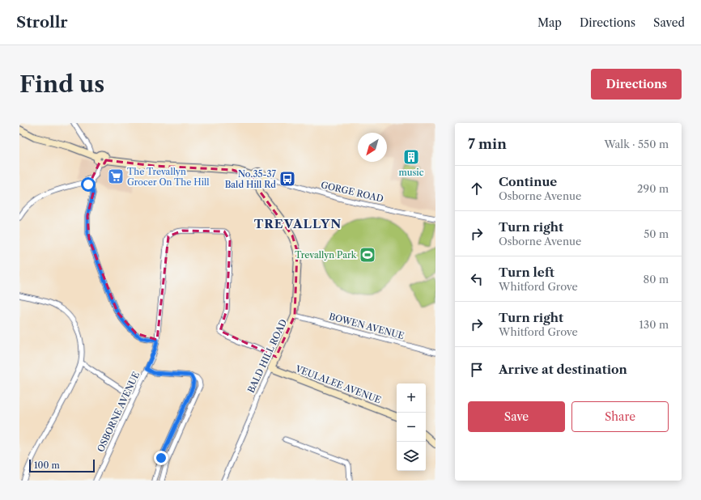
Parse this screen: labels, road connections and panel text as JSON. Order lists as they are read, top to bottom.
{
  "streets": {
    "street": [
      "GORGE ROAD",
      "BOWEN AVENUE",
      "BALD HILL ROAD",
      "VEULALEE AVENUE",
      "OSBORNE AVENUE"
    ]
  },
  "crossings": [
    ["GORGE ROAD", "BALD HILL ROAD"],
    ["BOWEN AVENUE", "BALD HILL ROAD"],
    ["BALD HILL ROAD", "VEULALEE AVENUE"],
    ["BALD HILL ROAD", "OSBORNE AVENUE"]
  ],
  "districts": ["TREVALLYN"],
  "places": {
    "building": ["music"],
    "supermarket": ["The Trevallyn Grocer On The Hill"],
    "bus stop": ["No.35-37 Bald Hill Rd"],
    "sports": ["Trevallyn Park"]
  },
  "scale_bar": "100 m",
  "north": "bottom left",
  "page": {
    "header": "Strollr",
    "nav": ["Map", "Directions", "Saved"],
    "buttons": [
      "Directions",
      ["Save", "Share"]
    ],
    "title": "Find us",
    "heading": ["7 min", "Walk · 550 m"],
    "list": [
      ["Continue", "Osborne Avenue", "290 m"],
      ["Turn right", "Osborne Avenue", "50 m"],
      ["Turn left", "Whitford Grove", "80 m"],
      ["Turn right", "Whitford Grove", "130 m"],
      "Arrive at destination"
    ],
    "map_buttons": ["+", "−"],
    "scale": "100 m"
  }
}
